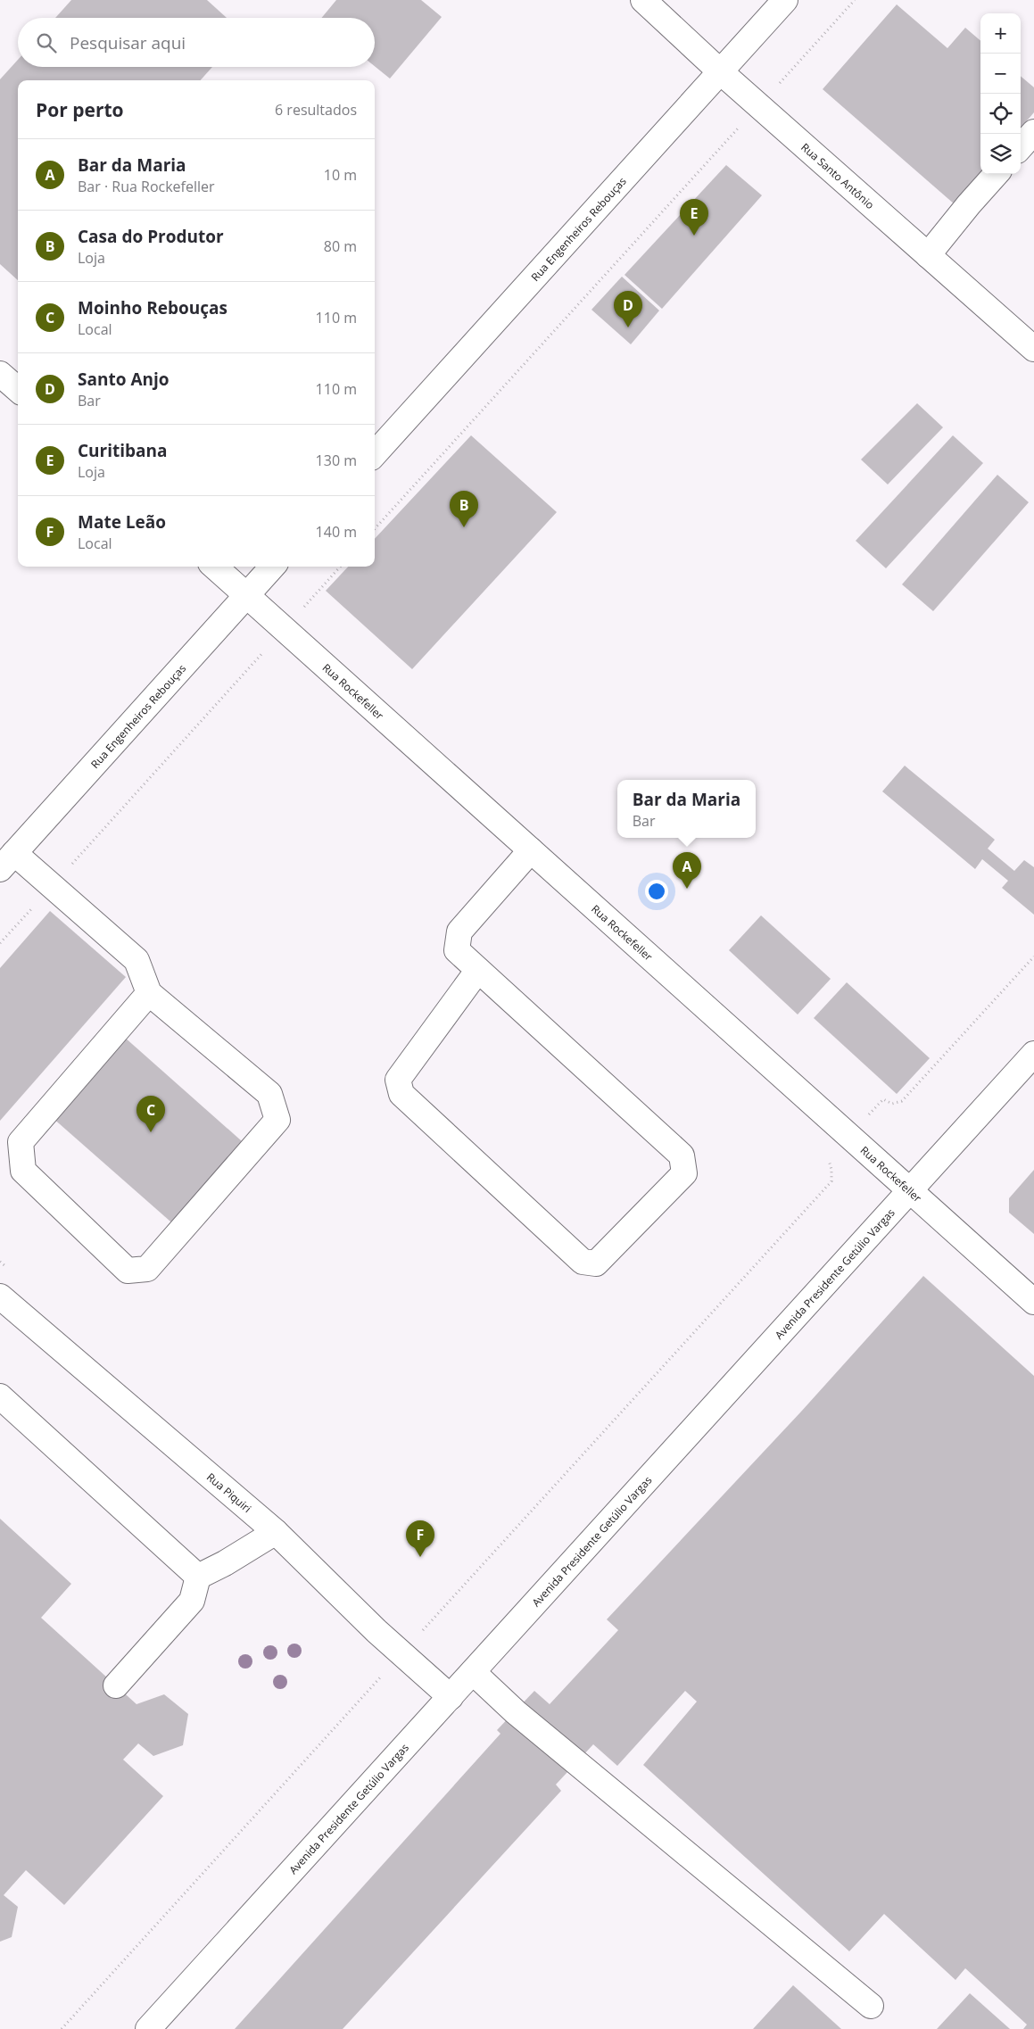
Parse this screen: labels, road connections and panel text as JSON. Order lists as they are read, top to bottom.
{
  "streets": {
    "main road": [
      "Rua Santo Antônio",
      "Rua Engenheiros Rebouças",
      "Rua Rockefeller",
      "Avenida Presidente Getúlio Vargas",
      "Rua Piquiri"
    ]
  },
  "crossings": [
    ["Rua Santo Antônio", "Rua Engenheiros Rebouças"],
    ["Rua Engenheiros Rebouças", "Rua Rockefeller"],
    ["Rua Rockefeller", "Avenida Presidente Getúlio Vargas"],
    ["Avenida Presidente Getúlio Vargas", "Rua Piquiri"]
  ],
  "page": {
    "map_buttons": ["+", "−"],
    "search": "Pesquisar aqui",
    "heading": ["Por perto", "6 resultados"],
    "list": [
      {
        "mark": "A",
        "name": "Bar da Maria",
        "note": "Bar · Rua Rockefeller",
        "value": "10 m"
      },
      {
        "mark": "B",
        "name": "Casa do Produtor",
        "note": "Loja",
        "value": "80 m"
      },
      {
        "mark": "C",
        "name": "Moinho Rebouças",
        "note": "Local",
        "value": "110 m"
      },
      {
        "mark": "D",
        "name": "Santo Anjo",
        "note": "Bar",
        "value": "110 m"
      },
      {
        "mark": "E",
        "name": "Curitibana",
        "note": "Loja",
        "value": "130 m"
      },
      {
        "mark": "F",
        "name": "Mate Leão",
        "note": "Local",
        "value": "140 m"
      }
    ],
    "pins": [
      "E",
      "D",
      "B",
      "A",
      "C",
      "F"
    ],
    "popup": ["Bar da Maria", "Bar"]
  }
}
